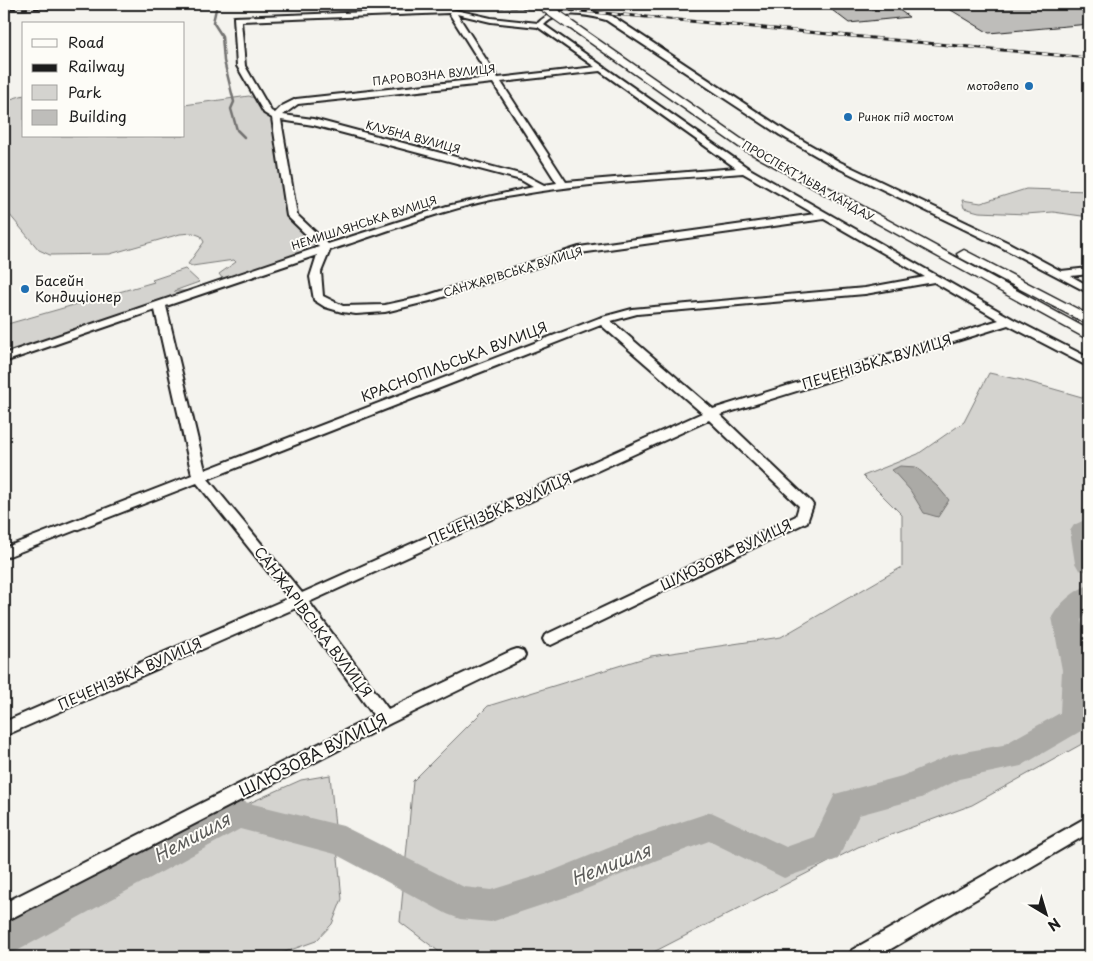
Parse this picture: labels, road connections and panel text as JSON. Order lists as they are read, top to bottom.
{
  "streets": {
    "main road": ["ПРОСПЕКТ ЛЬВА ЛАНДАУ"],
    "street": [
      "ПАРОВОЗНА ВУЛИЦЯ",
      "КЛУБНА ВУЛИЦЯ",
      "НЕМИШЛЯНСЬКА ВУЛИЦЯ",
      "САНЖАРІВСЬКА ВУЛИЦЯ",
      "КРАСНОПІЛЬСЬКА ВУЛИЦЯ",
      "ПЕЧЕНІЗЬКА ВУЛИЦЯ",
      "ШЛЮЗОВА ВУЛИЦЯ"
    ]
  },
  "crossings": [
    ["ПАРОВОЗНА ВУЛИЦЯ", "КЛУБНА ВУЛИЦЯ"],
    ["КЛУБНА ВУЛИЦЯ", "НЕМИШЛЯНСЬКА ВУЛИЦЯ"],
    ["НЕМИШЛЯНСЬКА ВУЛИЦЯ", "САНЖАРІВСЬКА ВУЛИЦЯ"],
    ["САНЖАРІВСЬКА ВУЛИЦЯ", "КРАСНОПІЛЬСЬКА ВУЛИЦЯ"],
    ["САНЖАРІВСЬКА ВУЛИЦЯ", "ПЕЧЕНІЗЬКА ВУЛИЦЯ"],
    ["САНЖАРІВСЬКА ВУЛИЦЯ", "ШЛЮЗОВА ВУЛИЦЯ"],
    ["КРАСНОПІЛЬСЬКА ВУЛИЦЯ", "ШЛЮЗОВА ВУЛИЦЯ"],
    ["ПЕЧЕНІЗЬКА ВУЛИЦЯ", "ШЛЮЗОВА ВУЛИЦЯ"]
  ],
  "water": ["Немишля"],
  "places": ["мотодепо", "Ринок під мостом", "Басейн Кондиціонер"],
  "legend": [
    "Road",
    "Railway",
    "Park",
    "Building"
  ],
  "north": "bottom right"
}
